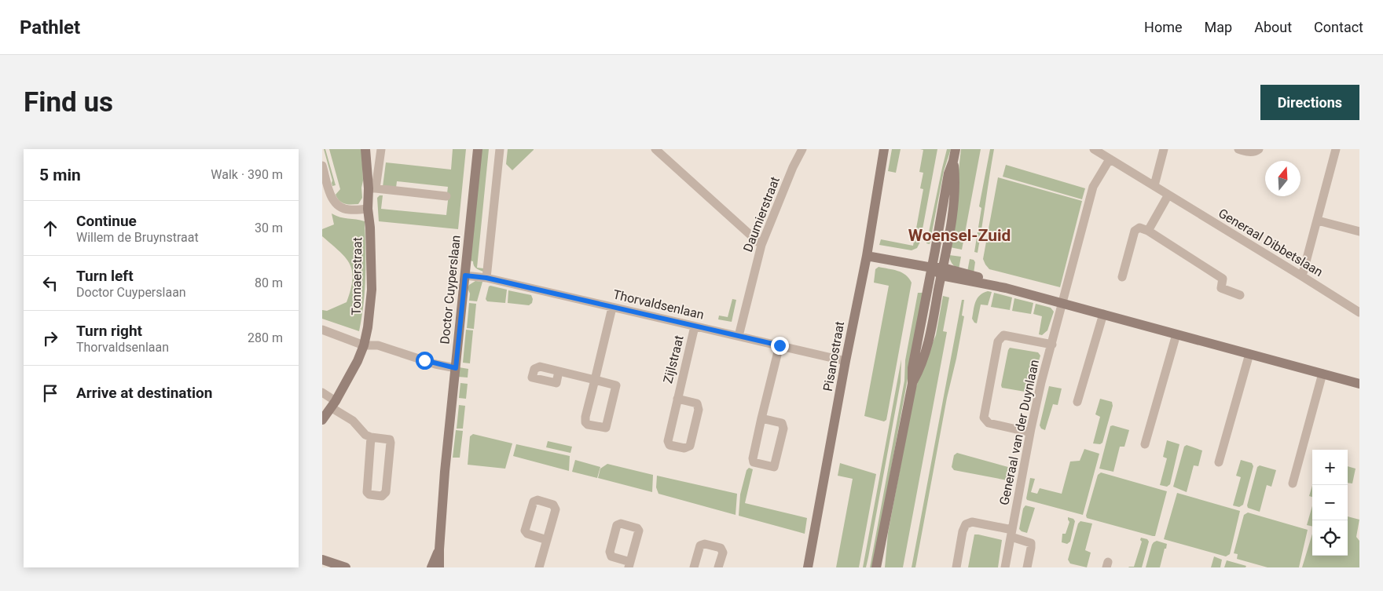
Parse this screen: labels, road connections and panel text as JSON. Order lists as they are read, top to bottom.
{
  "streets": {
    "street": [
      "Daumierstraat",
      "Generaal Dibbetslaan",
      "Tonnaerstraat",
      "Doctor Cuyperslaan",
      "Thorvaldsenlaan",
      "Pisanostraat",
      "Zijlstraat",
      "Generaal van der Duynlaan"
    ]
  },
  "crossings": [
    ["Daumierstraat", "Thorvaldsenlaan"],
    ["Generaal Dibbetslaan", "Generaal van der Duynlaan"],
    ["Doctor Cuyperslaan", "Thorvaldsenlaan"],
    ["Thorvaldsenlaan", "Pisanostraat"],
    ["Thorvaldsenlaan", "Zijlstraat"]
  ],
  "districts": ["Woensel-Zuid"],
  "north": "top",
  "page": {
    "header": "Pathlet",
    "nav": [
      "Home",
      "Map",
      "About",
      "Contact"
    ],
    "buttons": "Directions",
    "title": "Find us",
    "heading": ["5 min", "Walk · 390 m"],
    "list": [
      ["Continue", "Willem de Bruynstraat", "30 m"],
      ["Turn left", "Doctor Cuyperslaan", "80 m"],
      ["Turn right", "Thorvaldsenlaan", "280 m"],
      "Arrive at destination"
    ],
    "map_buttons": ["+", "−"]
  }
}
